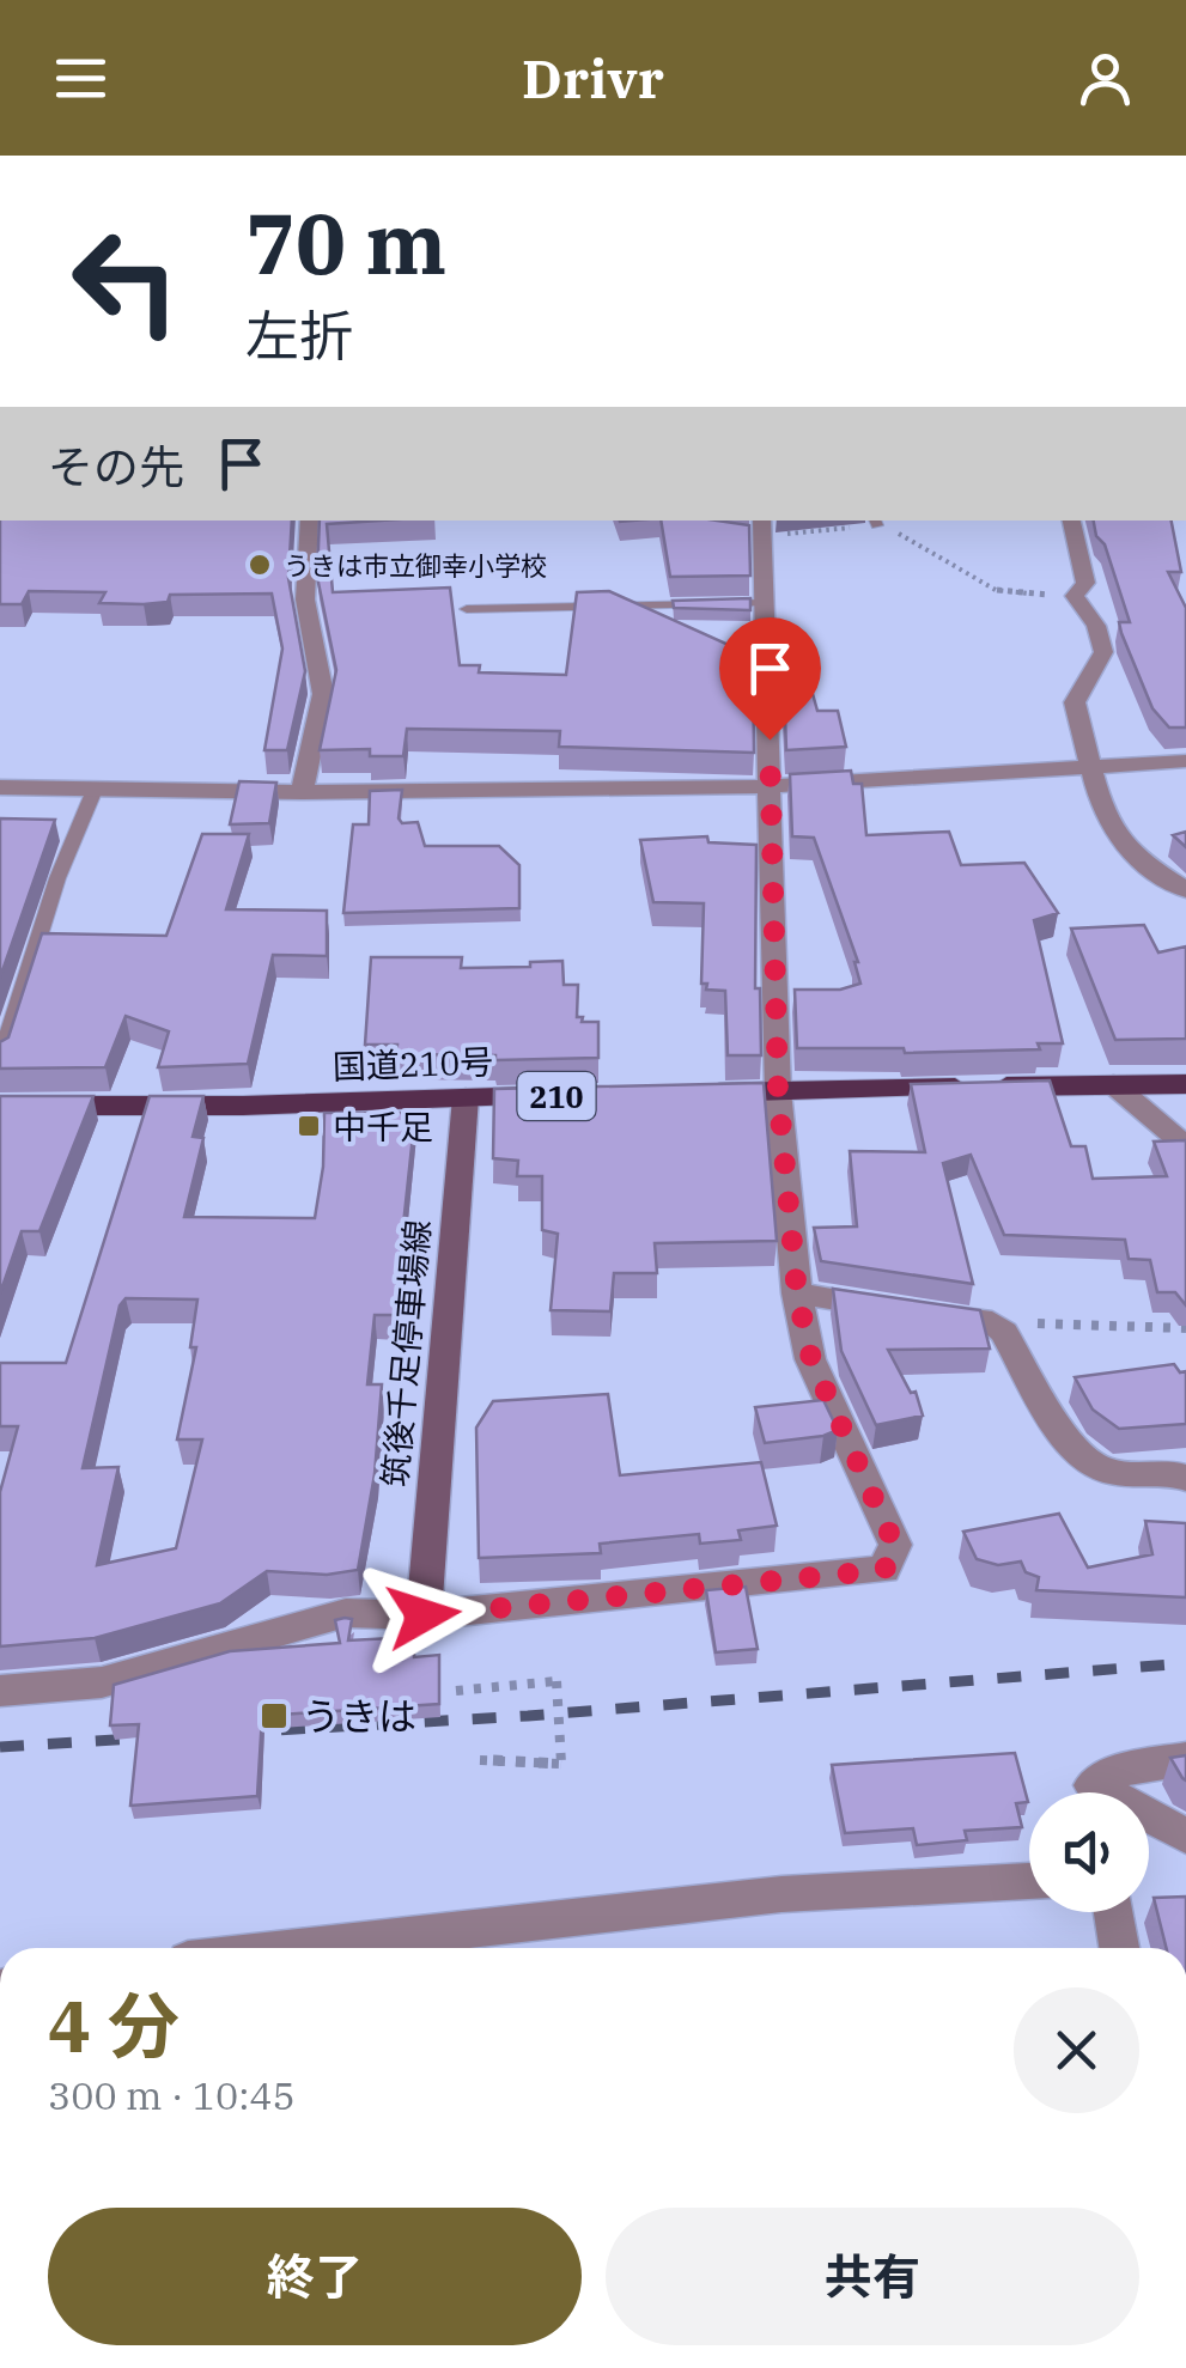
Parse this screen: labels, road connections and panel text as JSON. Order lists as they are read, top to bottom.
{
  "streets": {
    "highway": ["国道210号", "210"],
    "main road": ["筑後千足停車場線"]
  },
  "crossings": [
    ["国道210号", "筑後千足停車場線"]
  ],
  "places": {
    "other": ["うきは市立御幸小学校"],
    "transit": ["中千足", "うきは"]
  },
  "page": {
    "header": "Drivr",
    "turn": ["70 m", "左折"],
    "then": "その先",
    "heading": ["4 分", "300 m · 10:45"],
    "buttons": ["終了", "共有"]
  }
}
